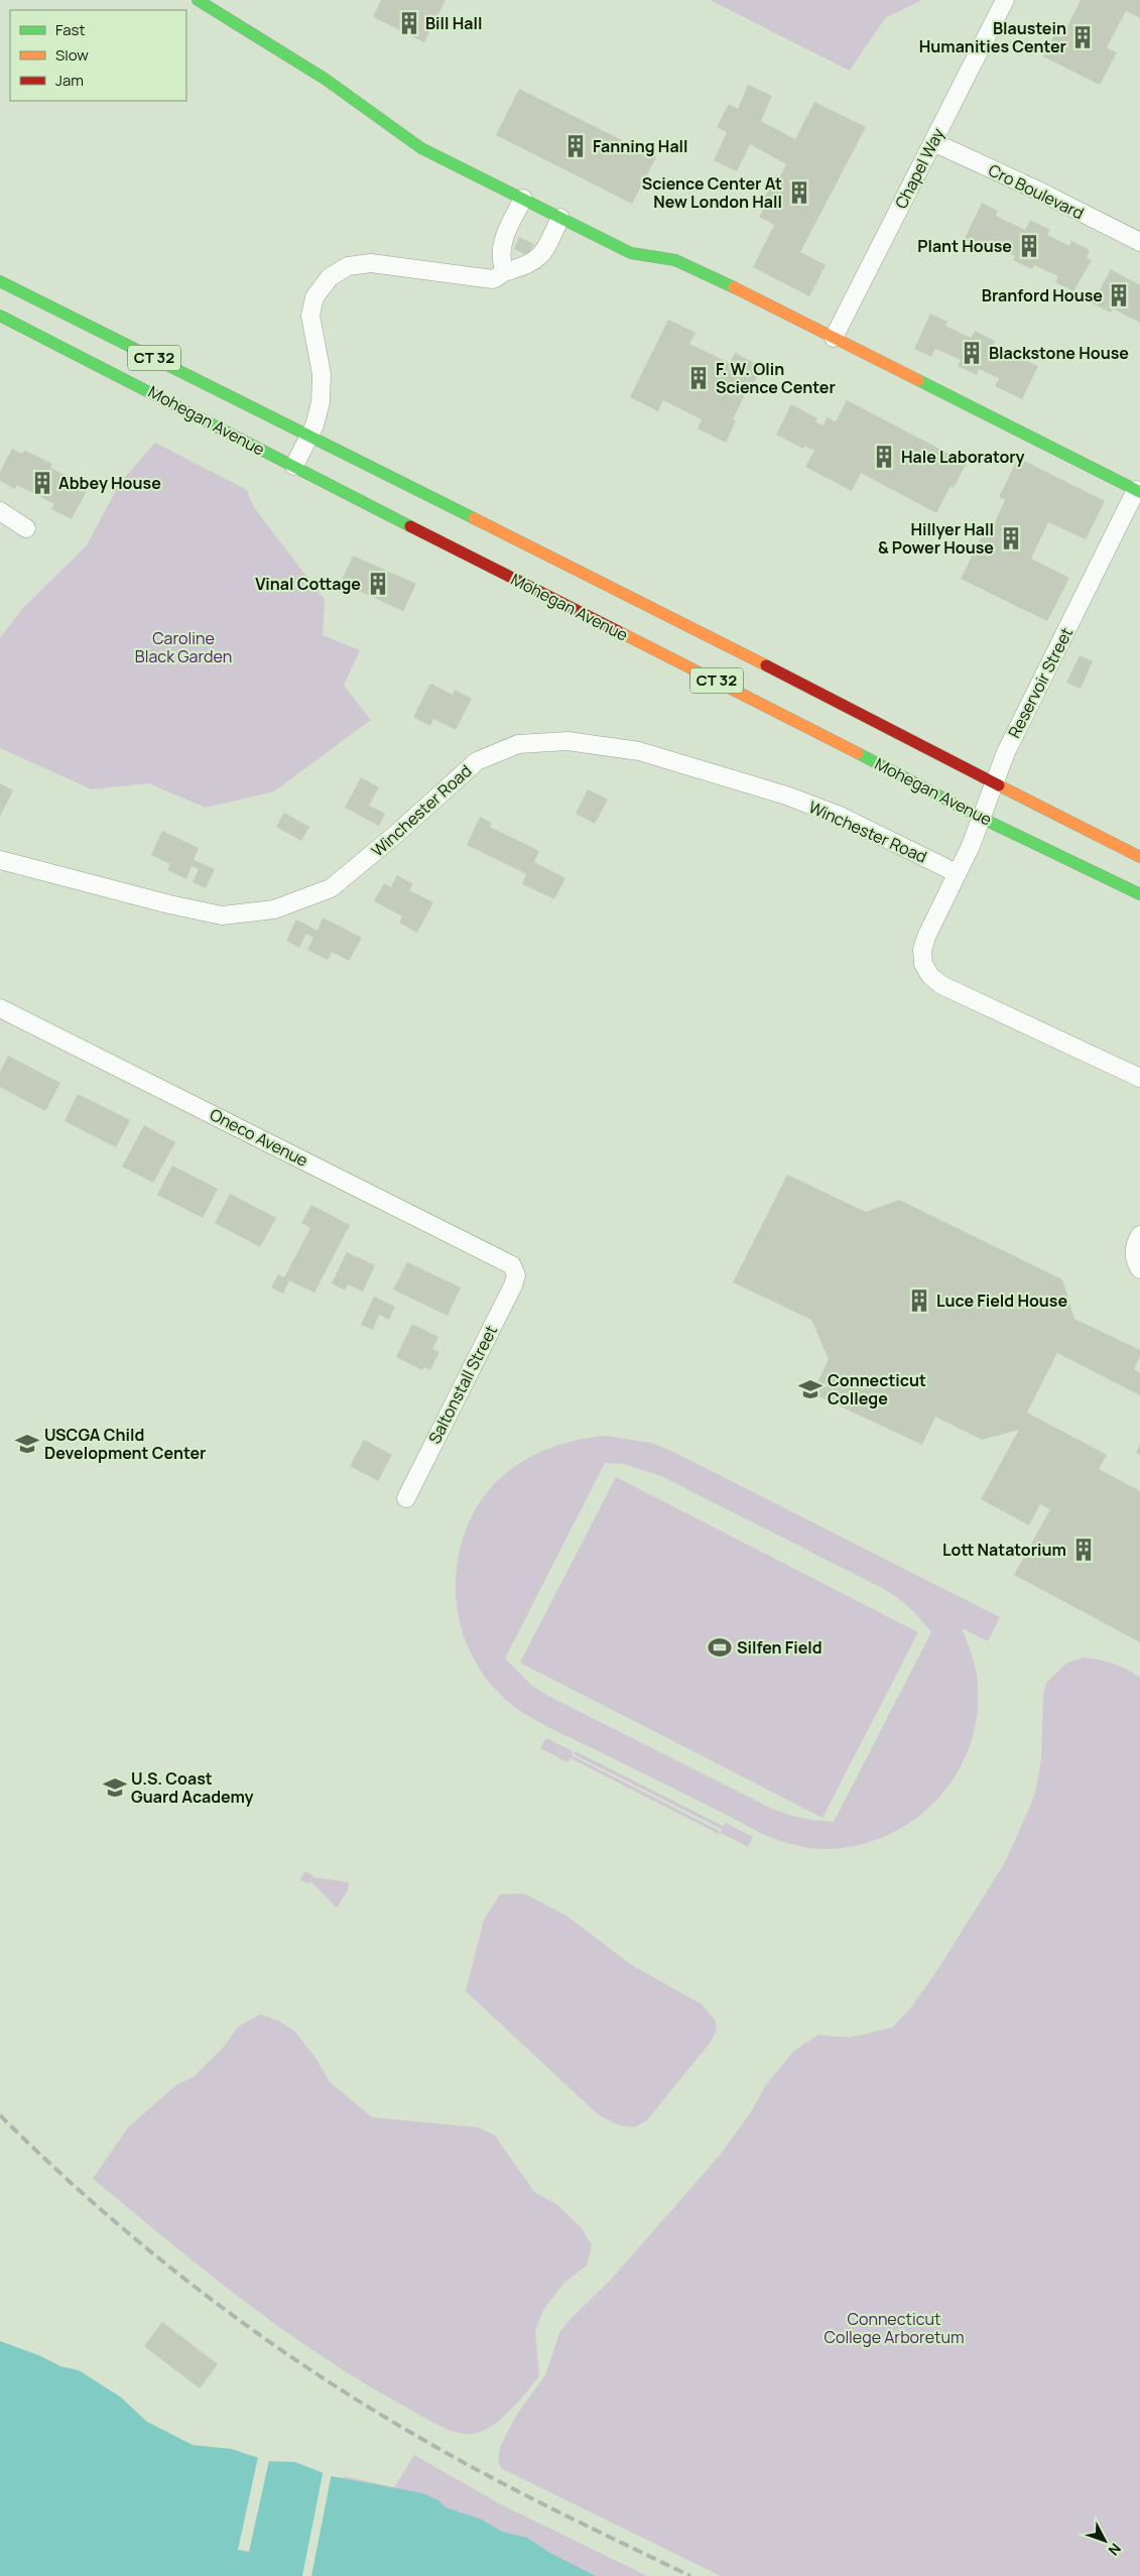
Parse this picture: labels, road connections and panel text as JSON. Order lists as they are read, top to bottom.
{
  "streets": {
    "main road": ["CT 32", "Mohegan Avenue", "Reservoir Street"],
    "street": [
      "Chapel Way",
      "Cro Boulevard",
      "Winchester Road",
      "Oneco Avenue",
      "Saltonstall Street"
    ]
  },
  "crossings": [
    ["Chapel Way", "Cro Boulevard"],
    ["Chapel Way", "Reservoir Street"],
    ["Mohegan Avenue", "Reservoir Street"],
    ["Reservoir Street", "Winchester Road"],
    ["Oneco Avenue", "Saltonstall Street"]
  ],
  "parks": ["Caroline Black Garden", "Connecticut College Arboretum"],
  "places": {
    "building": [
      "Bill Hall",
      "Blaustein Humanities Center",
      "Fanning Hall",
      "Science Center At New London Hall",
      "Plant House",
      "Branford House",
      "Blackstone House",
      "F. W. Olin Science Center",
      "Hale Laboratory",
      "Abbey House",
      "Hillyer Hall & Power House",
      "Vinal Cottage",
      "Luce Field House",
      "Lott Natatorium"
    ],
    "school or university": ["Connecticut College", "USCGA Child Development Center", "U.S. Coast Guard Academy"],
    "sports": ["Silfen Field"]
  },
  "legend": ["Fast", "Slow", "Jam"],
  "north": "bottom right"
}
